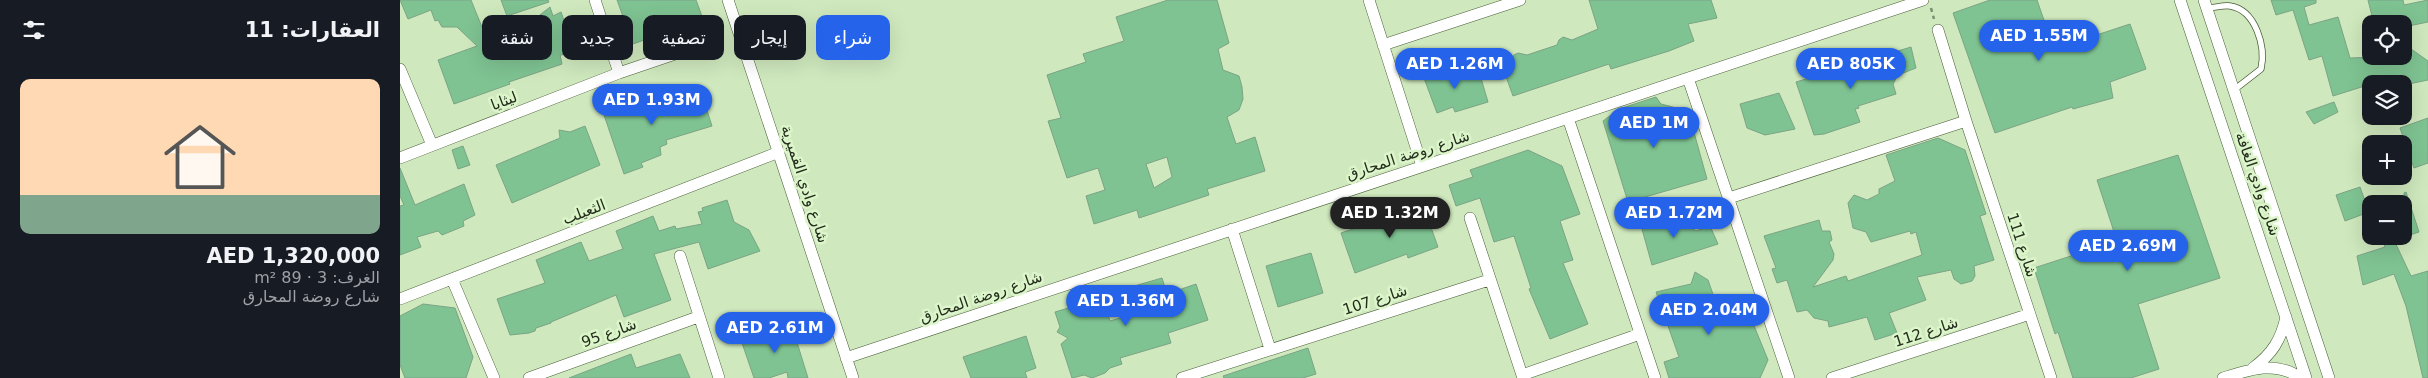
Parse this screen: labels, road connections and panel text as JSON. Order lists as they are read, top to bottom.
{
  "streets": {
    "street": [
      "ليثايا",
      "شارع روضة المحارق",
      "شارع وادي القميرية",
      "شارع وادي الغافة",
      "الثعيلب",
      "شارع 111",
      "شارع 107",
      "شارع 112",
      "شارع 95"
    ]
  },
  "crossings": [
    ["شارع روضة المحارق", "شارع وادي القميرية"],
    ["شارع وادي القميرية", "الثعيلب"],
    ["شارع 111", "شارع 112"]
  ],
  "page": {
    "heading": "العقارات: 11",
    "map_buttons": ["+", "−"],
    "chip": [
      "شراء",
      "إيجار",
      "تصفية",
      "جديد",
      "شقة"
    ],
    "price": [
      "AED 1.55M",
      "AED 1.26M",
      "AED 805K",
      "AED 1.93M",
      "AED 1M",
      "AED 1.32M",
      "AED 1.72M",
      "AED 2.69M",
      "AED 1.36M",
      "AED 2.04M",
      "AED 2.61M"
    ],
    "list": [
      {
        "name": "AED 1,320,000",
        "note": "الغرف: 3 · 89 m² · شارع روضة المحارق"
      }
    ]
  }
}
